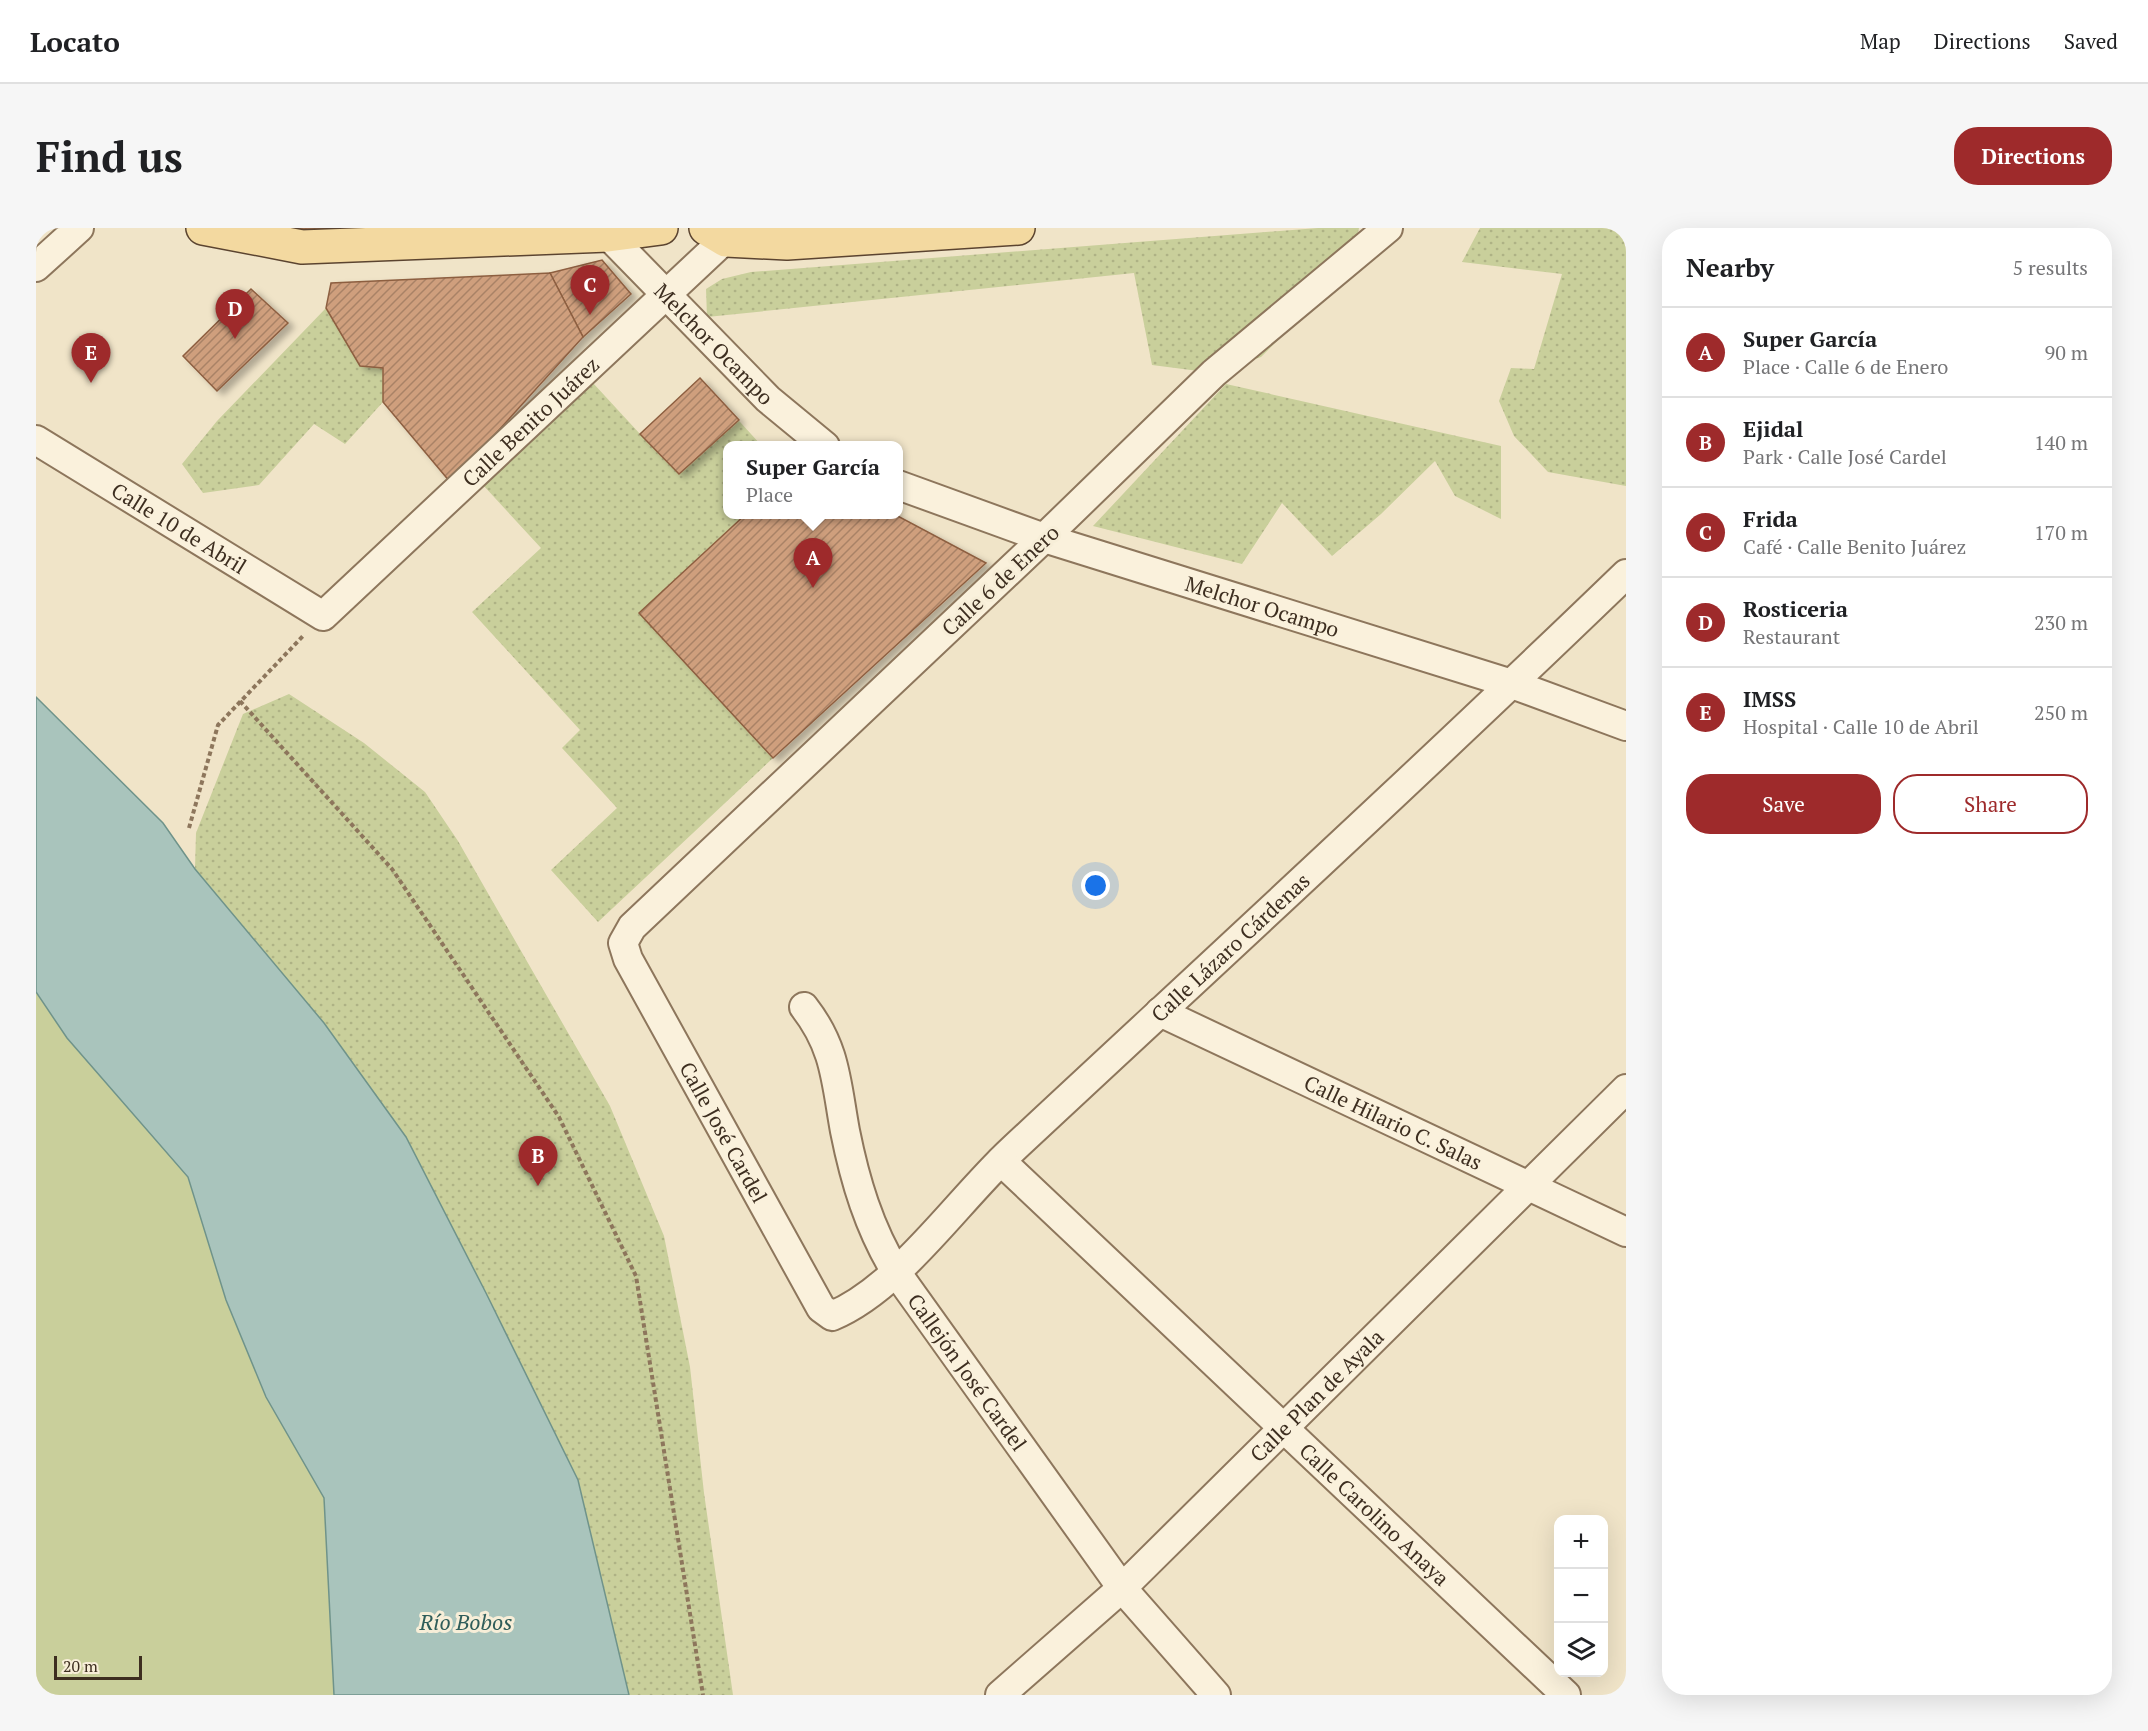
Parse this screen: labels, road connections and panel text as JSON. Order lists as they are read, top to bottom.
{
  "streets": {
    "street": [
      "Melchor Ocampo",
      "Calle Benito Juárez",
      "Calle 10 de Abril",
      "Calle 6 de Enero",
      "Calle Lázaro Cárdenas",
      "Calle Hilario C. Salas",
      "Calle José Cardel",
      "Callejón José Cardel",
      "Calle Plan de Ayala",
      "Calle Carolino Anaya"
    ]
  },
  "crossings": [
    ["Melchor Ocampo", "Calle Benito Juárez"],
    ["Melchor Ocampo", "Calle 6 de Enero"],
    ["Melchor Ocampo", "Calle Lázaro Cárdenas"],
    ["Calle Benito Juárez", "Calle 10 de Abril"],
    ["Calle 6 de Enero", "Calle José Cardel"],
    ["Calle Lázaro Cárdenas", "Calle Hilario C. Salas"],
    ["Calle Lázaro Cárdenas", "Calle José Cardel"],
    ["Calle Lázaro Cárdenas", "Callejón José Cardel"],
    ["Calle Lázaro Cárdenas", "Calle Carolino Anaya"],
    ["Calle Hilario C. Salas", "Calle Plan de Ayala"],
    ["Callejón José Cardel", "Calle Plan de Ayala"],
    ["Calle Plan de Ayala", "Calle Carolino Anaya"]
  ],
  "water": ["Río Bobos"],
  "scale_bar": "20 m",
  "page": {
    "header": "Locato",
    "nav": ["Map", "Directions", "Saved"],
    "buttons": [
      "Directions",
      ["Save", "Share"]
    ],
    "title": "Find us",
    "heading": ["Nearby", "5 results"],
    "pins": [
      "C",
      "D",
      "E",
      "A",
      "B"
    ],
    "list": [
      {
        "mark": "A",
        "name": "Super García",
        "note": "Place · Calle 6 de Enero",
        "value": "90 m"
      },
      {
        "mark": "B",
        "name": "Ejidal",
        "note": "Park · Calle José Cardel",
        "value": "140 m"
      },
      {
        "mark": "C",
        "name": "Frida",
        "note": "Café · Calle Benito Juárez",
        "value": "170 m"
      },
      {
        "mark": "D",
        "name": "Rosticeria",
        "note": "Restaurant",
        "value": "230 m"
      },
      {
        "mark": "E",
        "name": "IMSS",
        "note": "Hospital · Calle 10 de Abril",
        "value": "250 m"
      }
    ],
    "popup": ["Super García", "Place"],
    "map_buttons": ["+", "−"],
    "scale": "20 m"
  }
}
